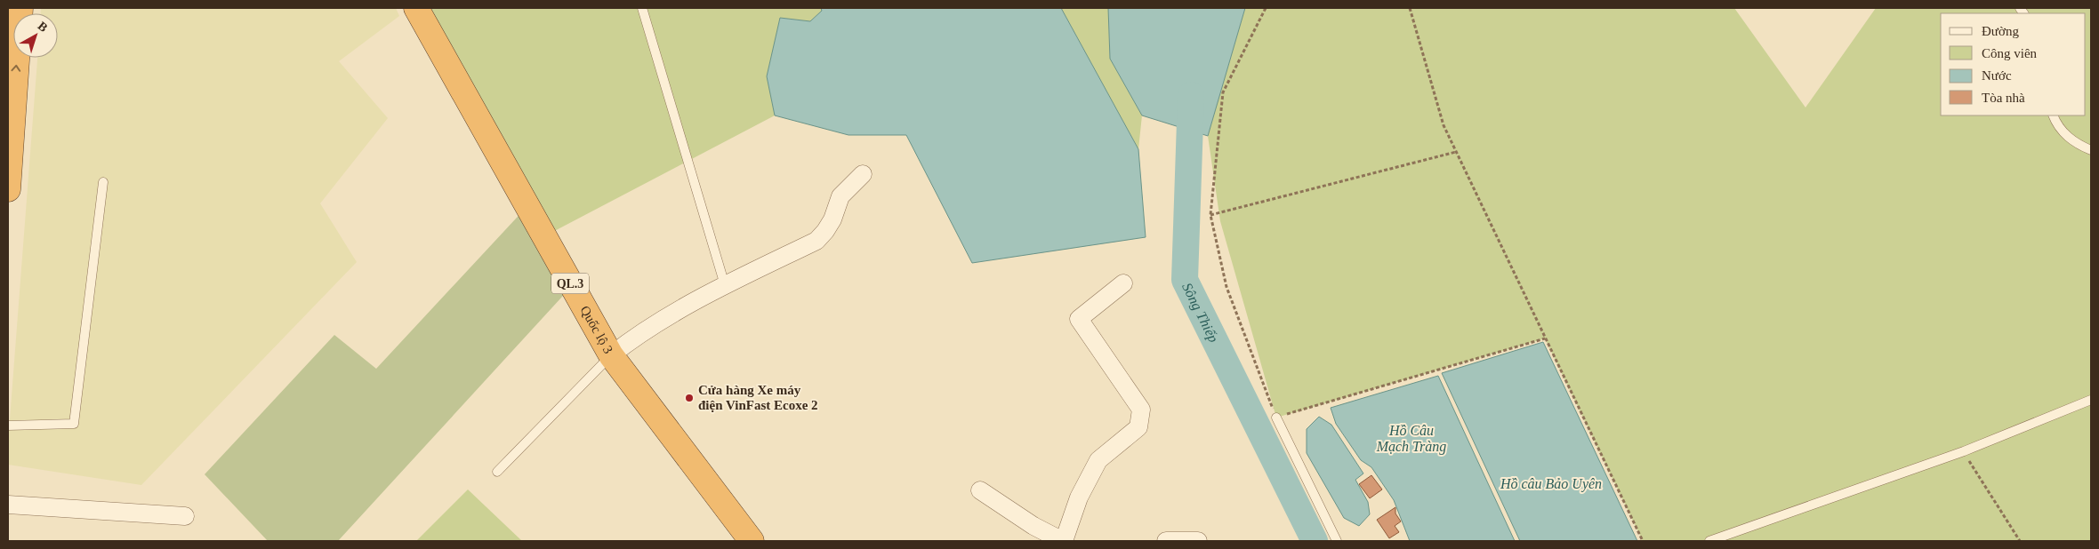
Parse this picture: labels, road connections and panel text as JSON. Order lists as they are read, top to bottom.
{
  "streets": {
    "highway": ["QL.3", "Quốc lộ 3"]
  },
  "water": ["Sông Thiếp", "Hồ Câu Mạch Tràng", "Hồ câu Bảo Uyên"],
  "places": ["Cửa hàng Xe máy điện VinFast Ecoxe 2"],
  "legend": [
    "Đường",
    "Công viên",
    "Nước",
    "Tòa nhà"
  ],
  "north": "top right"
}
